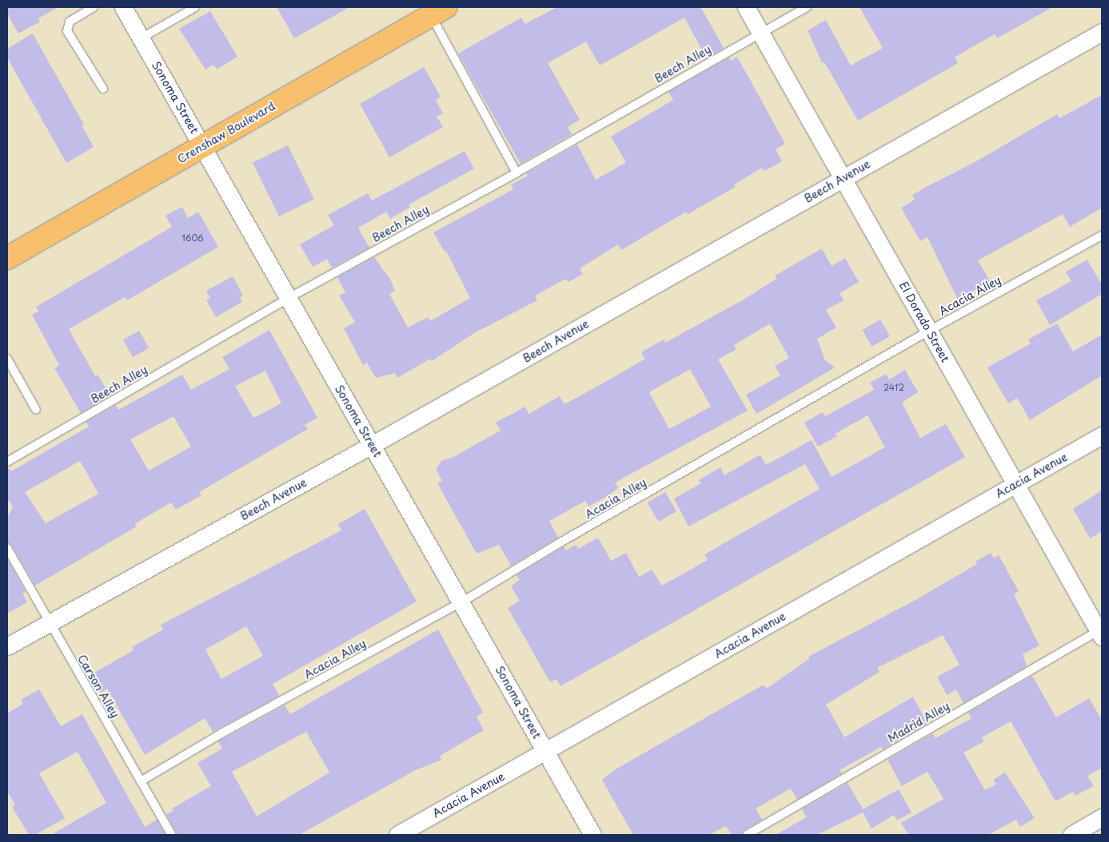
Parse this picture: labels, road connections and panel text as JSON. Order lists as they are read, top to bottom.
{
  "streets": {
    "main road": ["Crenshaw Boulevard"],
    "street": [
      "Sonoma Street",
      "Beech Avenue",
      "El Dorado Street",
      "Acacia Avenue"
    ],
    "lane": [
      "Beech Alley",
      "Acacia Alley",
      "Carson Alley",
      "Madrid Alley"
    ]
  },
  "crossings": [
    ["Beech Alley", "Sonoma Street"],
    ["Beech Alley", "El Dorado Street"],
    ["Sonoma Street", "Crenshaw Boulevard"],
    ["Sonoma Street", "Beech Avenue"],
    ["Sonoma Street", "Acacia Alley"],
    ["Sonoma Street", "Acacia Avenue"],
    ["Beech Avenue", "El Dorado Street"],
    ["Beech Avenue", "Carson Alley"],
    ["Acacia Alley", "El Dorado Street"],
    ["Acacia Alley", "Carson Alley"],
    ["El Dorado Street", "Acacia Avenue"],
    ["El Dorado Street", "Madrid Alley"]
  ],
  "house_numbers": ["1606", "2412"]
}
